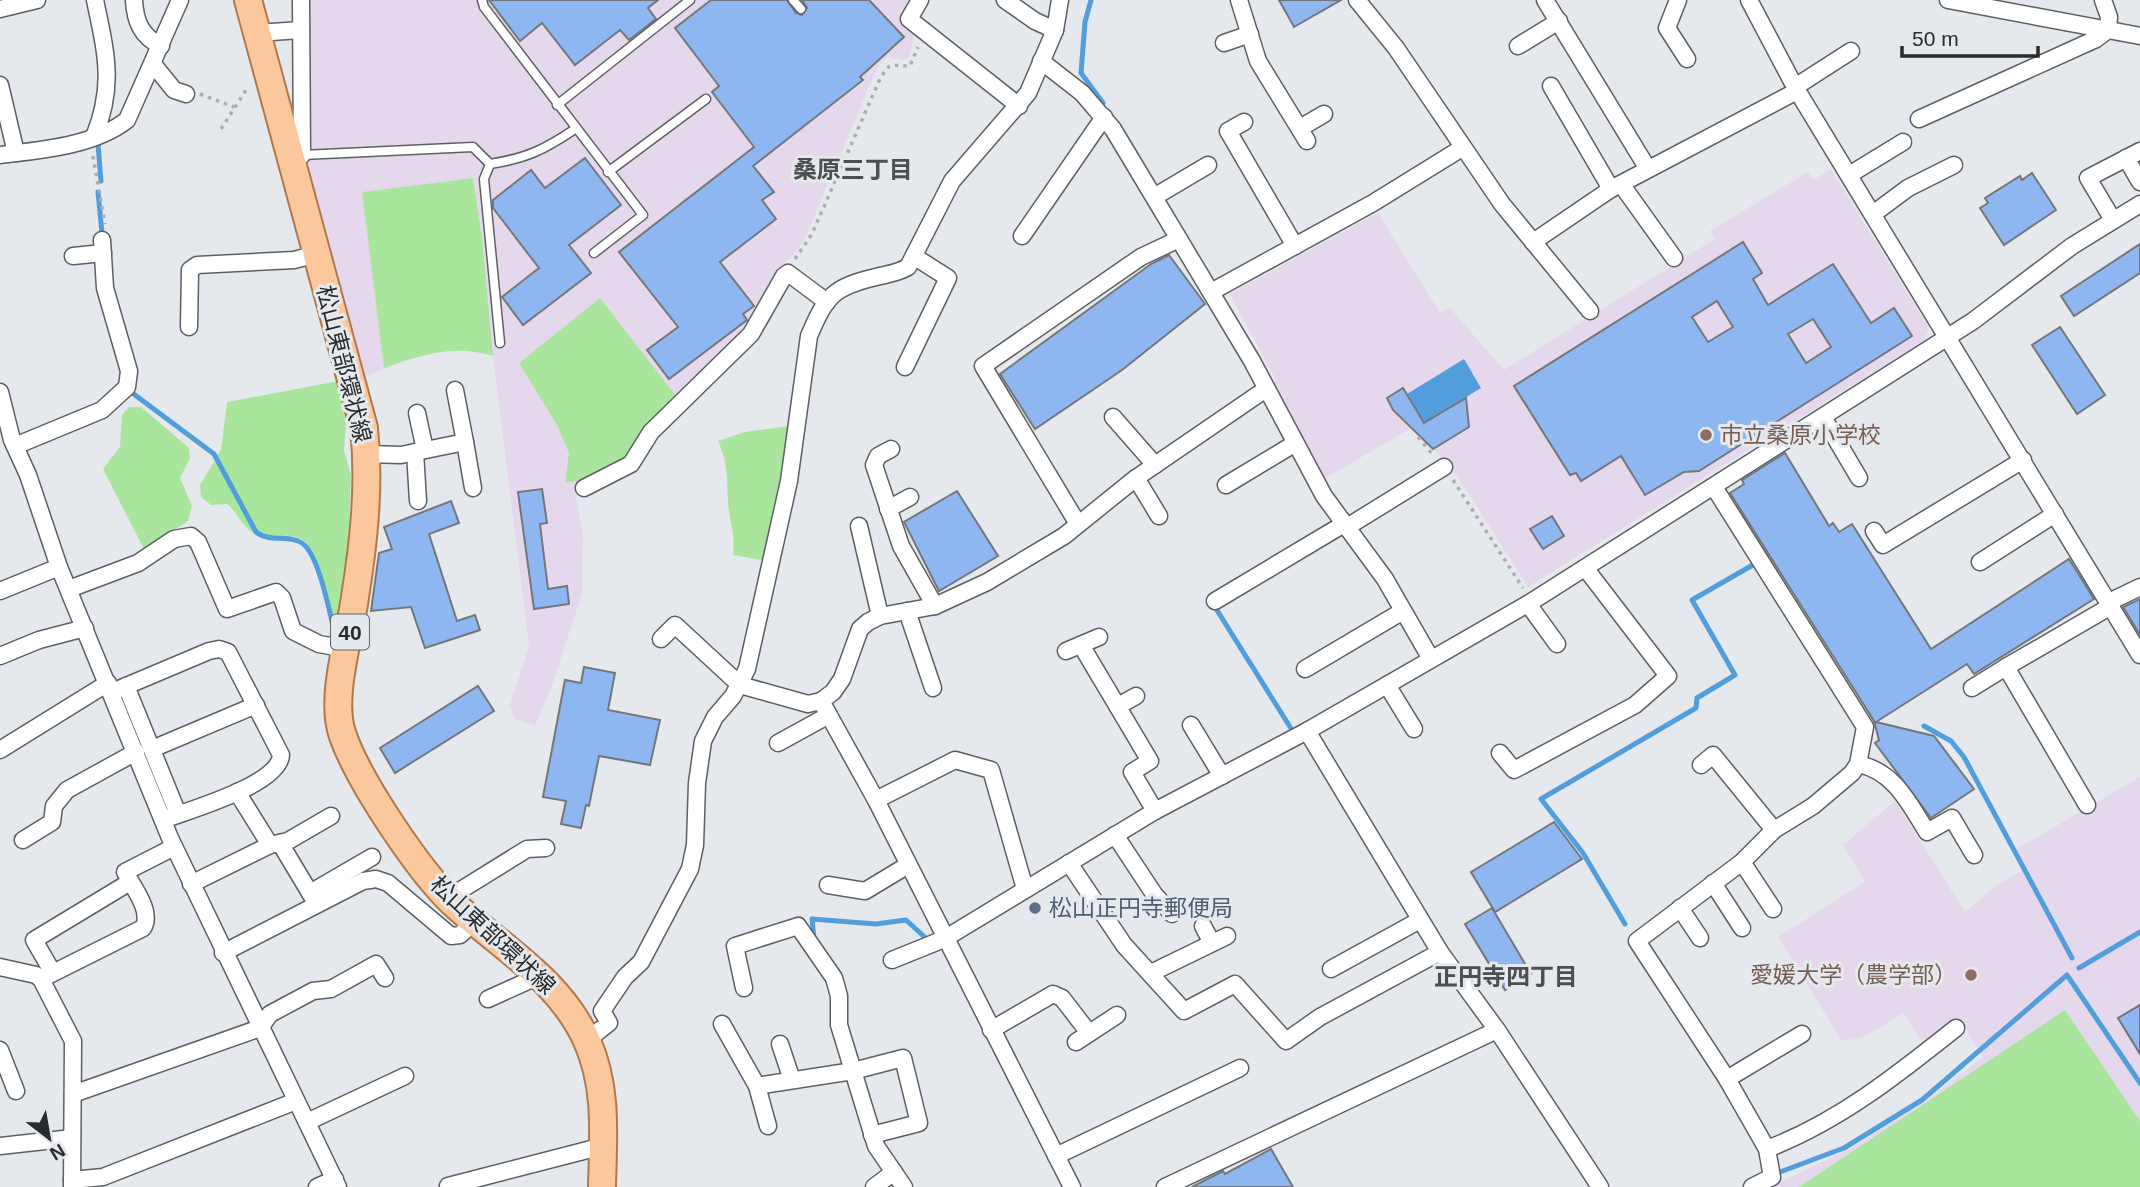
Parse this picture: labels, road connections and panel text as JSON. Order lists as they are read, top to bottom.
{
  "streets": {
    "main road": ["松山東部環状線", "40"]
  },
  "districts": ["桑原三丁目", "正円寺四丁目"],
  "places": ["市立桑原小学校", "松山正円寺郵便局", "愛媛大学（農学部）"],
  "scale_bar": "50 m",
  "north": "bottom right"
}
